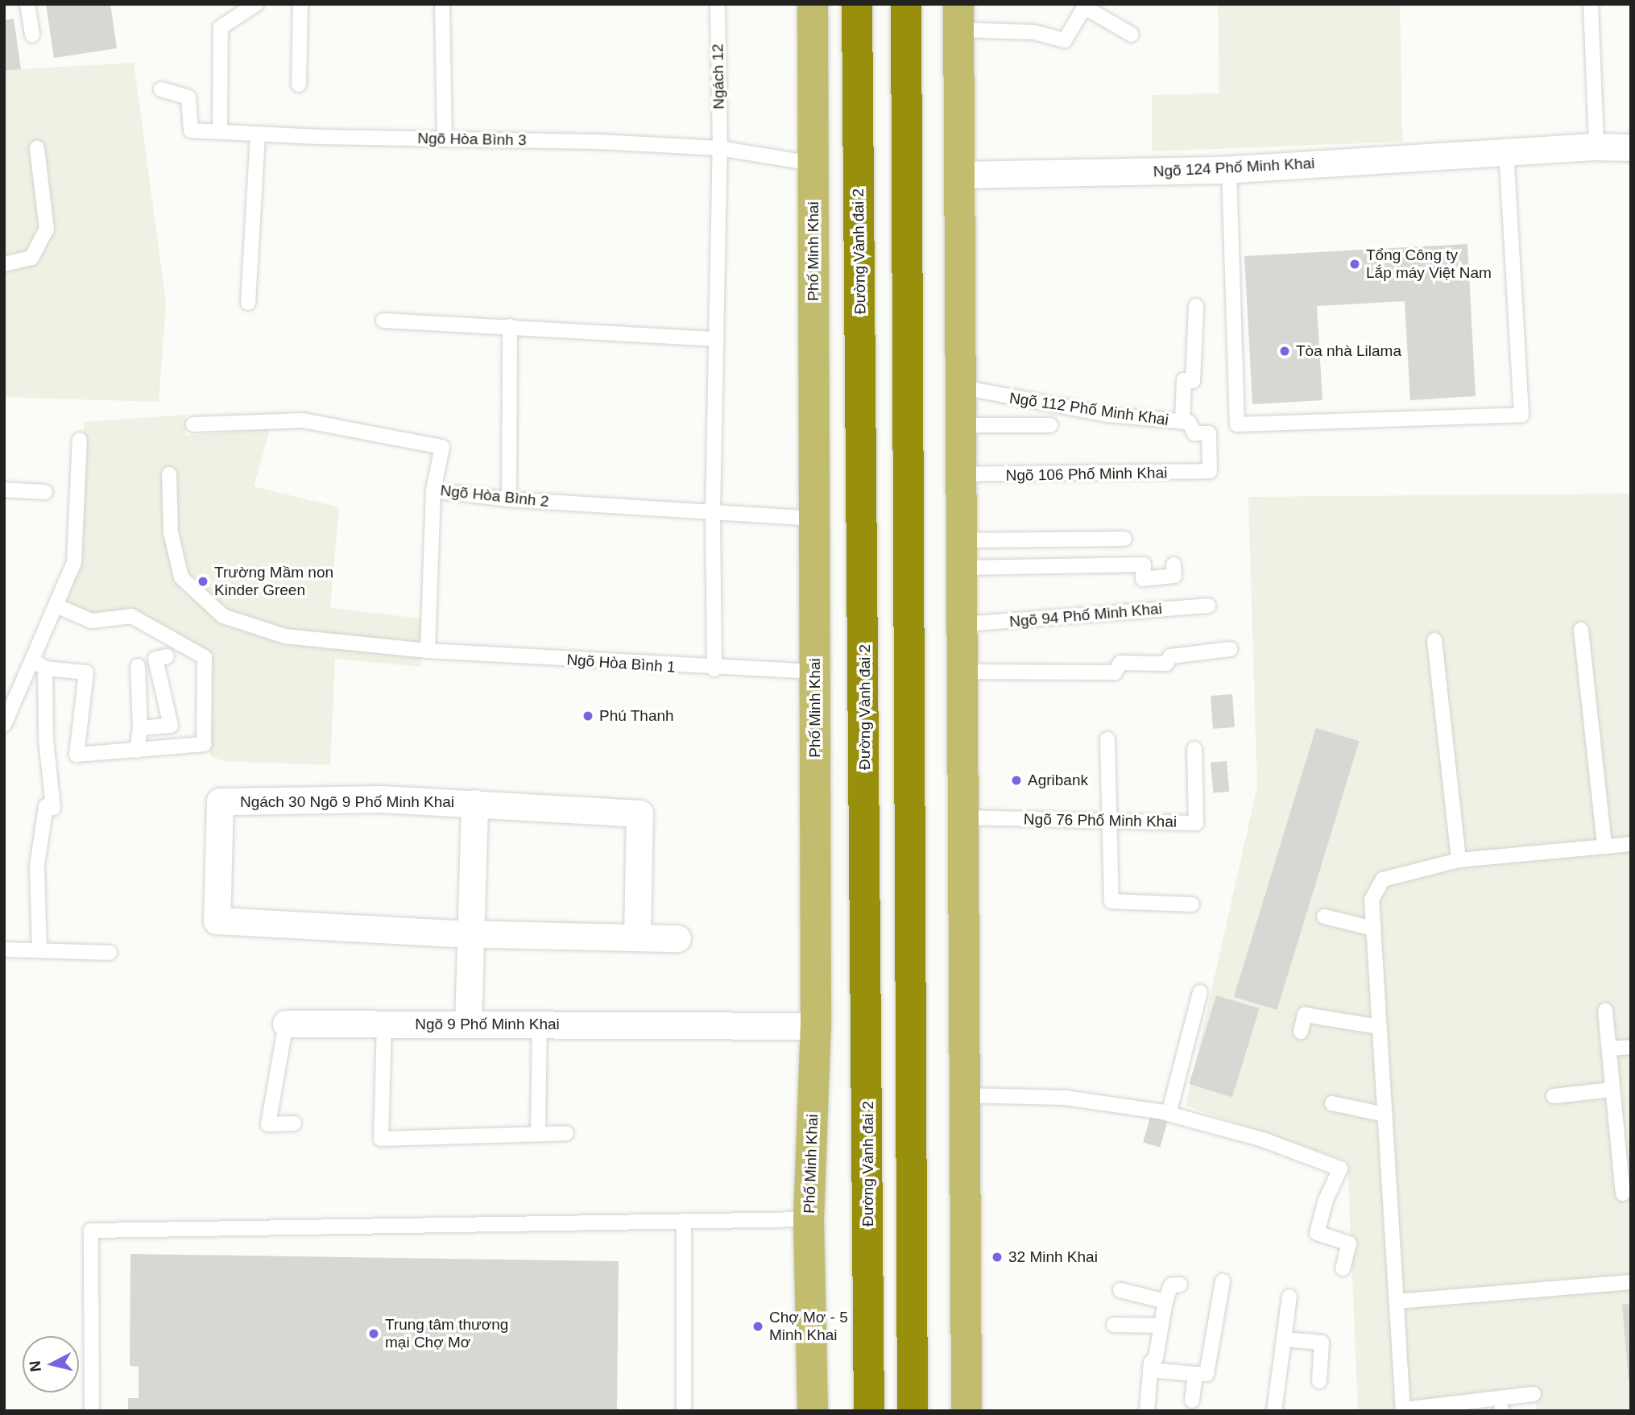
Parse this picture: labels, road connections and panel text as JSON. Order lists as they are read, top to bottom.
{
  "streets": {
    "highway": ["Đường Vành đai 2"],
    "main road": ["Phố Minh Khai"],
    "street": ["Ngõ 124 Phố Minh Khai", "Ngách 30 Ngõ 9 Phố Minh Khai", "Ngõ 9 Phố Minh Khai"],
    "lane": [
      "Ngách 12",
      "Ngõ Hòa Bình 3",
      "Ngõ 112 Phố Minh Khai",
      "Ngõ 106 Phố Minh Khai",
      "Ngõ Hòa Bình 2",
      "Ngõ 94 Phố Minh Khai",
      "Ngõ Hòa Bình 1",
      "Ngõ 76 Phố Minh Khai"
    ]
  },
  "crossings": [
    ["Ngách 12", "Ngõ Hòa Bình 3"],
    ["Ngách 12", "Ngõ Hòa Bình 2"],
    ["Ngách 12", "Ngõ Hòa Bình 1"],
    ["Ngõ Hòa Bình 3", "Phố Minh Khai"],
    ["Phố Minh Khai", "Ngõ Hòa Bình 2"],
    ["Phố Minh Khai", "Ngõ Hòa Bình 1"],
    ["Phố Minh Khai", "Ngõ 9 Phố Minh Khai"],
    ["Ngõ 112 Phố Minh Khai", "Ngõ 106 Phố Minh Khai"],
    ["Ngách 30 Ngõ 9 Phố Minh Khai", "Ngõ 9 Phố Minh Khai"]
  ],
  "places": [
    "Tổng Công ty Lắp máy Việt Nam",
    "Tòa nhà Lilama",
    "Trường Mầm non Kinder Green",
    "Phú Thanh",
    "Agribank",
    "32 Minh Khai",
    "Chợ Mơ - 5 Minh Khai",
    "Trung tâm thương mại Chợ Mơ"
  ],
  "north": "left"
}
